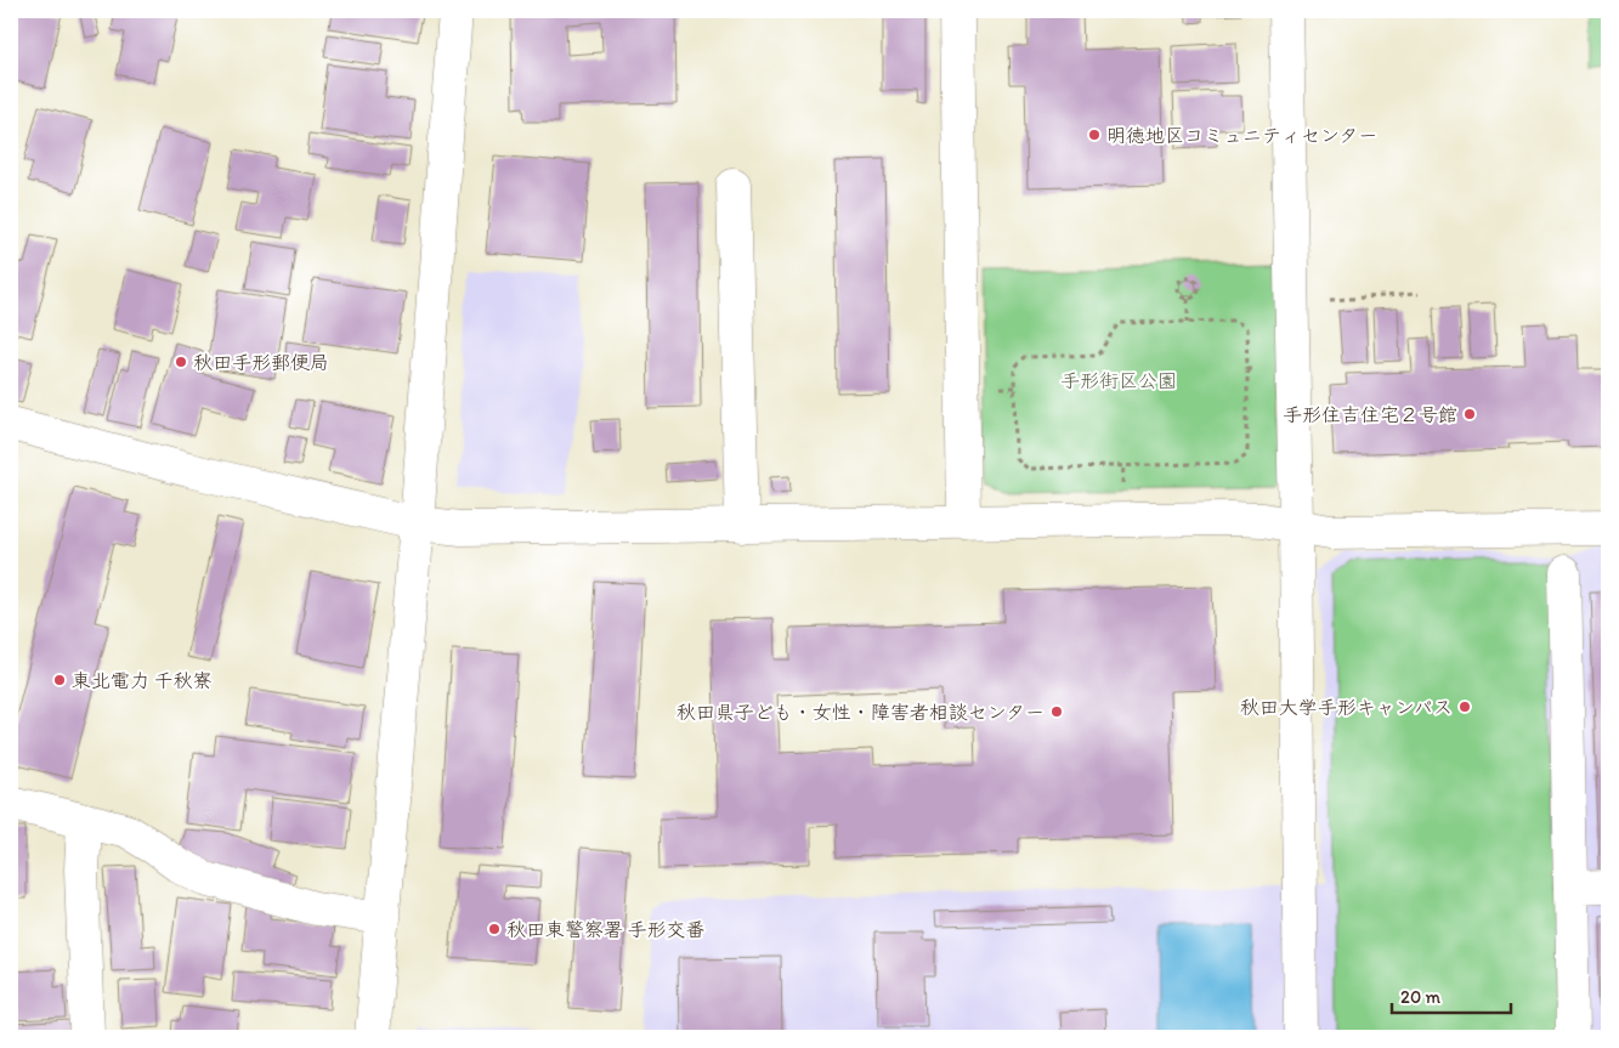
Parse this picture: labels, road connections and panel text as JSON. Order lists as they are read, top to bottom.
{
  "parks": ["手形街区公園"],
  "places": [
    "明徳地区コミュニティセンター",
    "秋田手形郵便局",
    "手形住吉住宅２号館",
    "東北電力 千秋寮",
    "秋田大学手形キャンパス",
    "秋田県子ども・女性・障害者相談センター",
    "秋田東警察署 手形交番"
  ],
  "scale_bar": "20 m"
}
